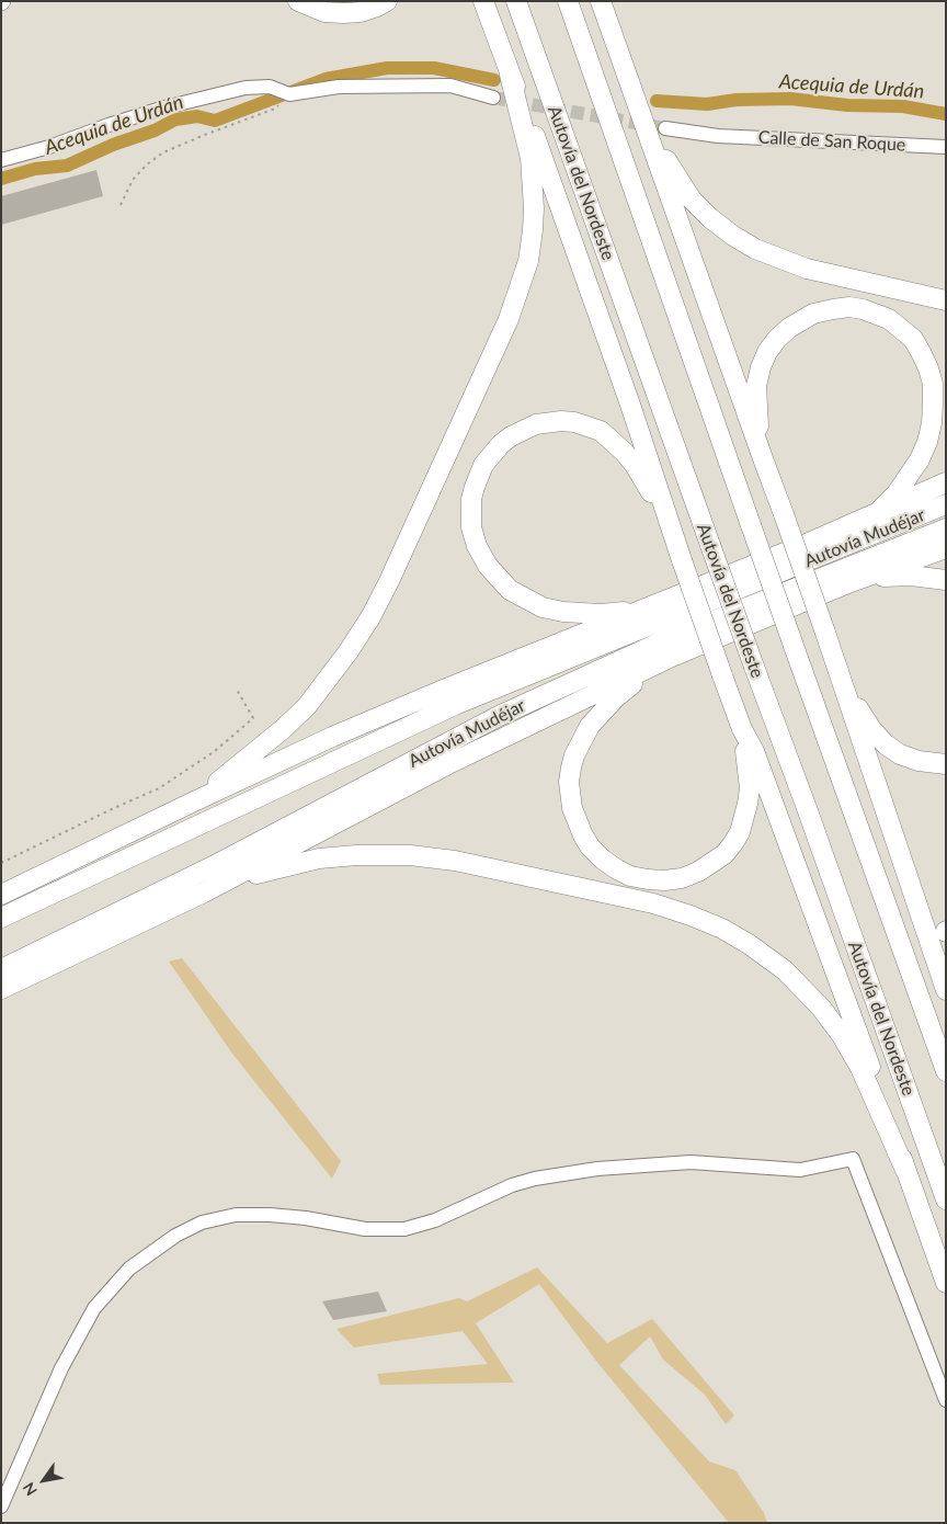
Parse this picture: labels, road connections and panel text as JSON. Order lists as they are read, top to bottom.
{
  "streets": {
    "highway": ["Autovía del Nordeste", "Autovía Mudéjar"],
    "street": ["Calle de San Roque"]
  },
  "water": ["Acequia de Urdán"],
  "north": "bottom left"
}
